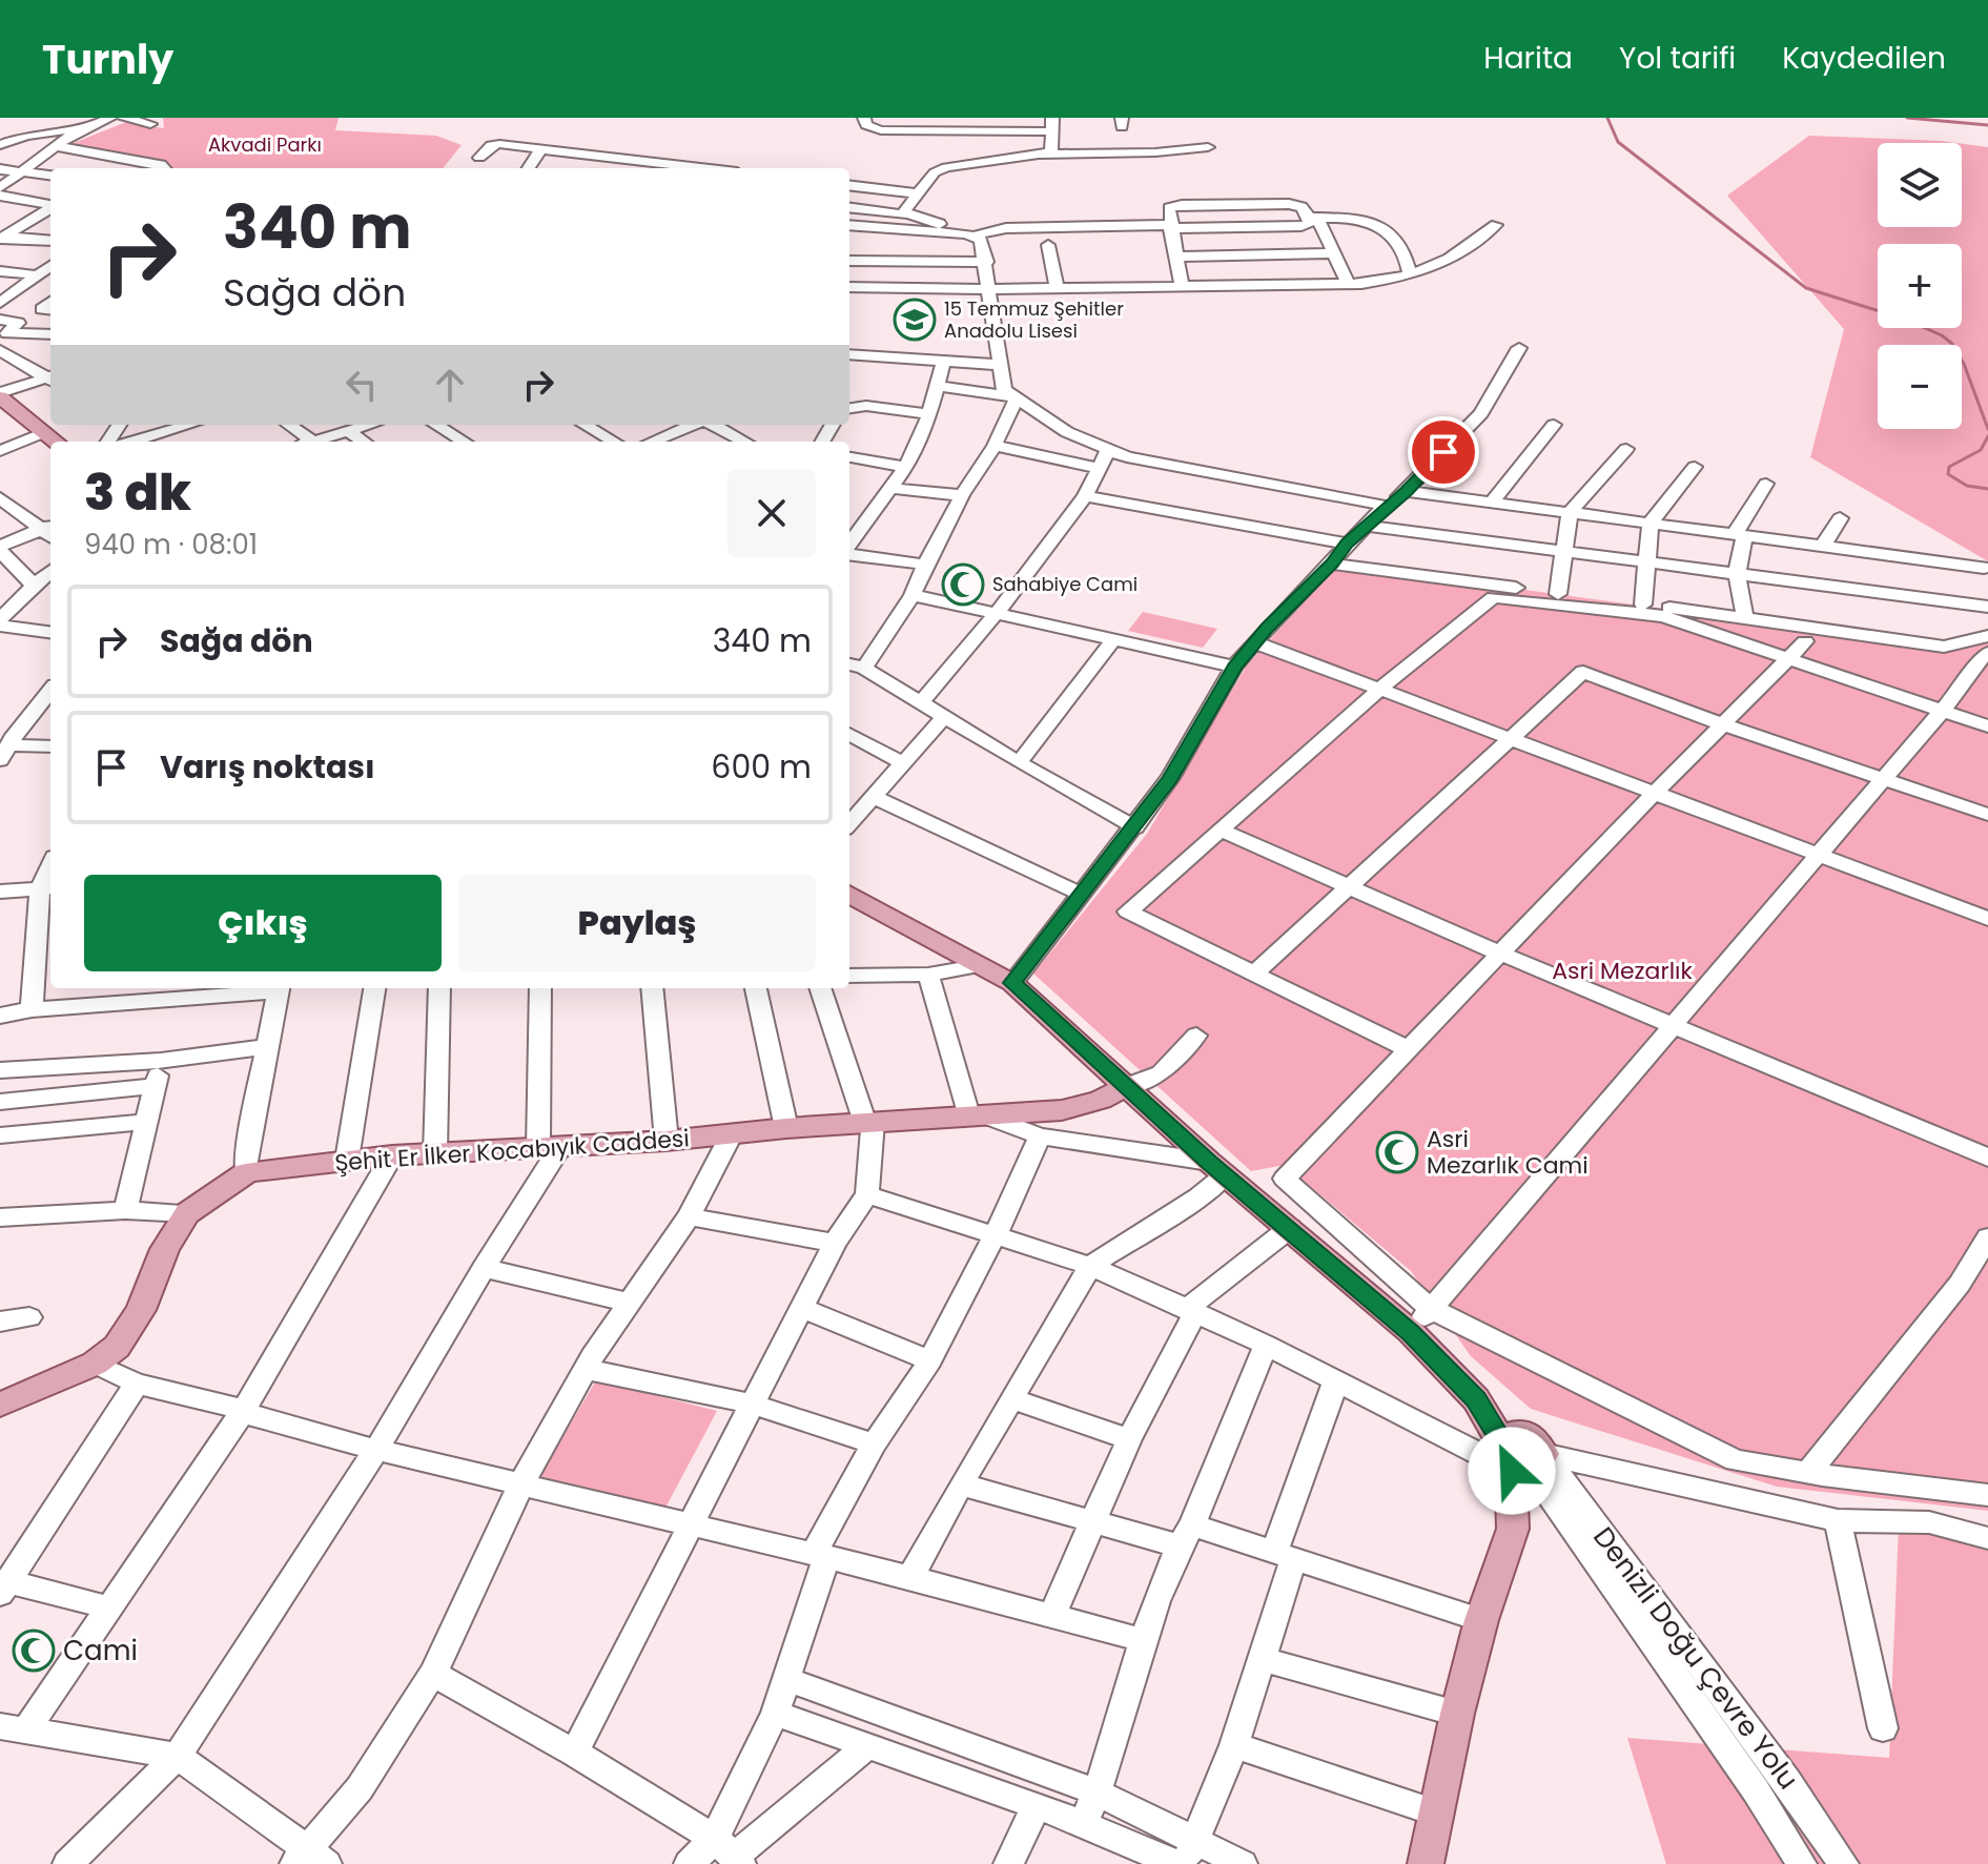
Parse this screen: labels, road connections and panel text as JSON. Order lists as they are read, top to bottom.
{
  "streets": {
    "main road": ["Şehit Er İlker Kocabıyık Caddesi"],
    "street": ["Denizli Doğu Çevre Yolu"]
  },
  "parks": ["Akvadi Parkı", "Asri Mezarlık"],
  "places": {
    "school or university": ["15 Temmuz Şehitler Anadolu Lisesi"],
    "mosque": ["Sahabiye Cami", "Asri Mezarlık Cami", "Cami"]
  },
  "page": {
    "header": "Turnly",
    "nav": ["Harita", "Yol tarifi", "Kaydedilen"],
    "map_buttons": ["+", "−"],
    "turn": ["340 m", "Sağa dön"],
    "heading": ["3 dk", "940 m · 08:01"],
    "list": [
      {
        "name": "Sağa dön",
        "value": "340 m"
      },
      {
        "name": "Varış noktası",
        "value": "600 m"
      }
    ],
    "buttons": ["Çıkış", "Paylaş"]
  }
}
